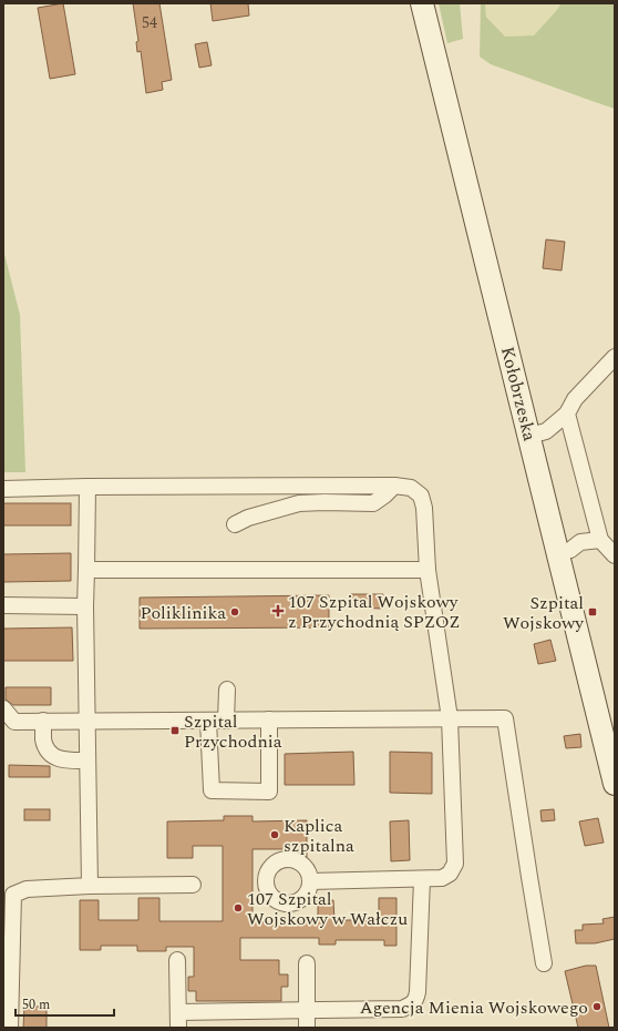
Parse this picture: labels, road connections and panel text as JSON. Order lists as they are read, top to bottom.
{
  "streets": {
    "main road": ["Kołobrzeska"]
  },
  "places": {
    "health": ["107 Szpital Wojskowy z Przychodnią SPZOZ"],
    "other": [
      "Poliklinika",
      "Kaplica szpitalna",
      "107 Szpital Wojskowy w Wałczu",
      "Agencja Mienia Wojskowego"
    ],
    "transit": ["Szpital Wojskowy", "Szpital Przychodnia"]
  },
  "house_numbers": ["54"],
  "scale_bar": "50 m"
}
